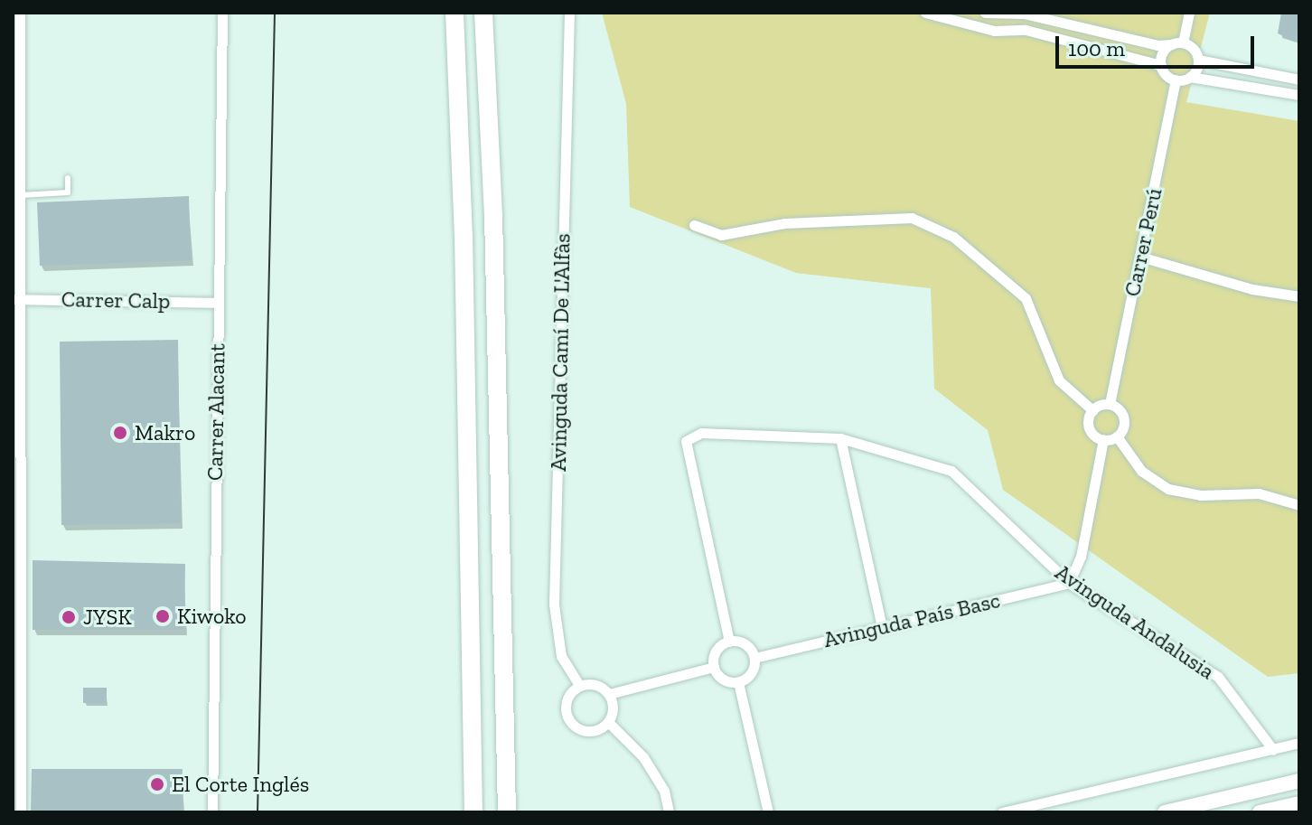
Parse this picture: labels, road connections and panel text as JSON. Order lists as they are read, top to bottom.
{
  "streets": {
    "street": [
      "Carrer Perú",
      "Carrer Calp",
      "Avinguda Camí De L'Alfàs",
      "Carrer Alacant",
      "Avinguda País Basc",
      "Avinguda Andalusia"
    ]
  },
  "crossings": [
    ["Carrer Calp", "Carrer Alacant"],
    ["Avinguda País Basc", "Avinguda Andalusia"]
  ],
  "places": [
    "Makro",
    "Kiwoko",
    "JYSK",
    "El Corte Inglés"
  ],
  "scale_bar": "100 m"
}
